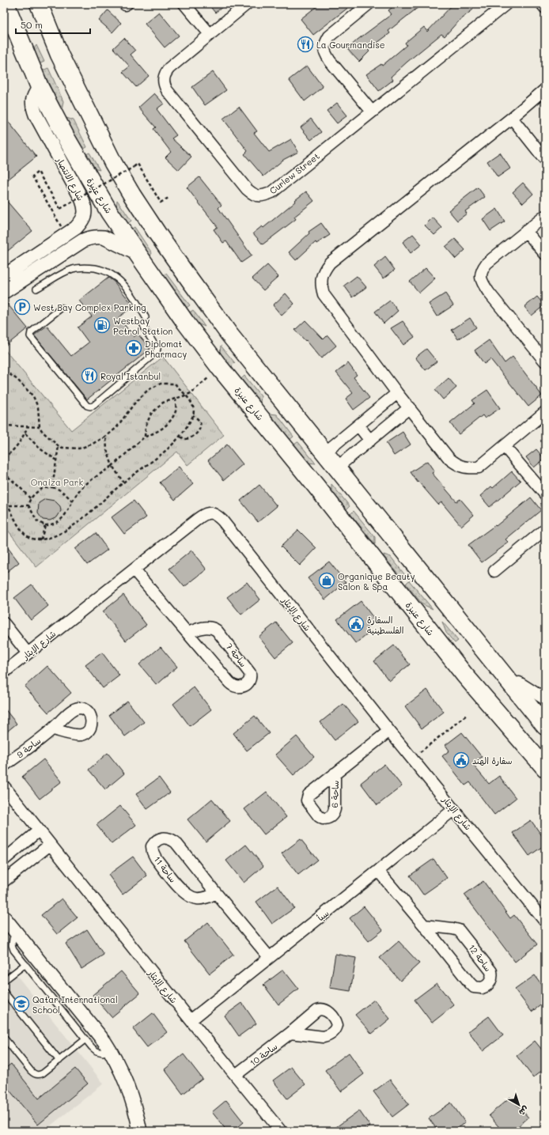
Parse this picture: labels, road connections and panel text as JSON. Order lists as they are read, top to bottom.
{
  "streets": {
    "highway": ["شارع عنيزة"],
    "street": [
      "Curlew Street",
      "شارع الانتصار",
      "شارع الإيثار",
      "ساحة 7",
      "ساحة 9",
      "ساحة 6",
      "ساحة 11",
      "سبأ",
      "ساحة 12",
      "ساحة 10"
    ]
  },
  "crossings": [
    ["شارع الانتصار", "شارع عنيزة"],
    ["شارع الإيثار", "ساحة 7"],
    ["شارع الإيثار", "ساحة 6"],
    ["شارع الإيثار", "سبأ"],
    ["شارع الإيثار", "ساحة 10"],
    ["ساحة 11", "سبأ"],
    ["سبأ", "ساحة 12"]
  ],
  "parks": ["Onaiza Park"],
  "places": {
    "restaurant": ["La Gourmandise", "Royal Istanbul"],
    "parking": ["West Bay Complex Parking"],
    "fuel station": ["Westbay Petrol Station"],
    "pharmacy": ["Diplomat Pharmacy"],
    "shop": ["Organique Beauty Salon & Spa"],
    "public building": ["السفارة الفلسطينية", "سفارة الهند"],
    "school or university": ["Qatar International School"]
  },
  "scale_bar": "50 m",
  "north": "bottom right"
}
